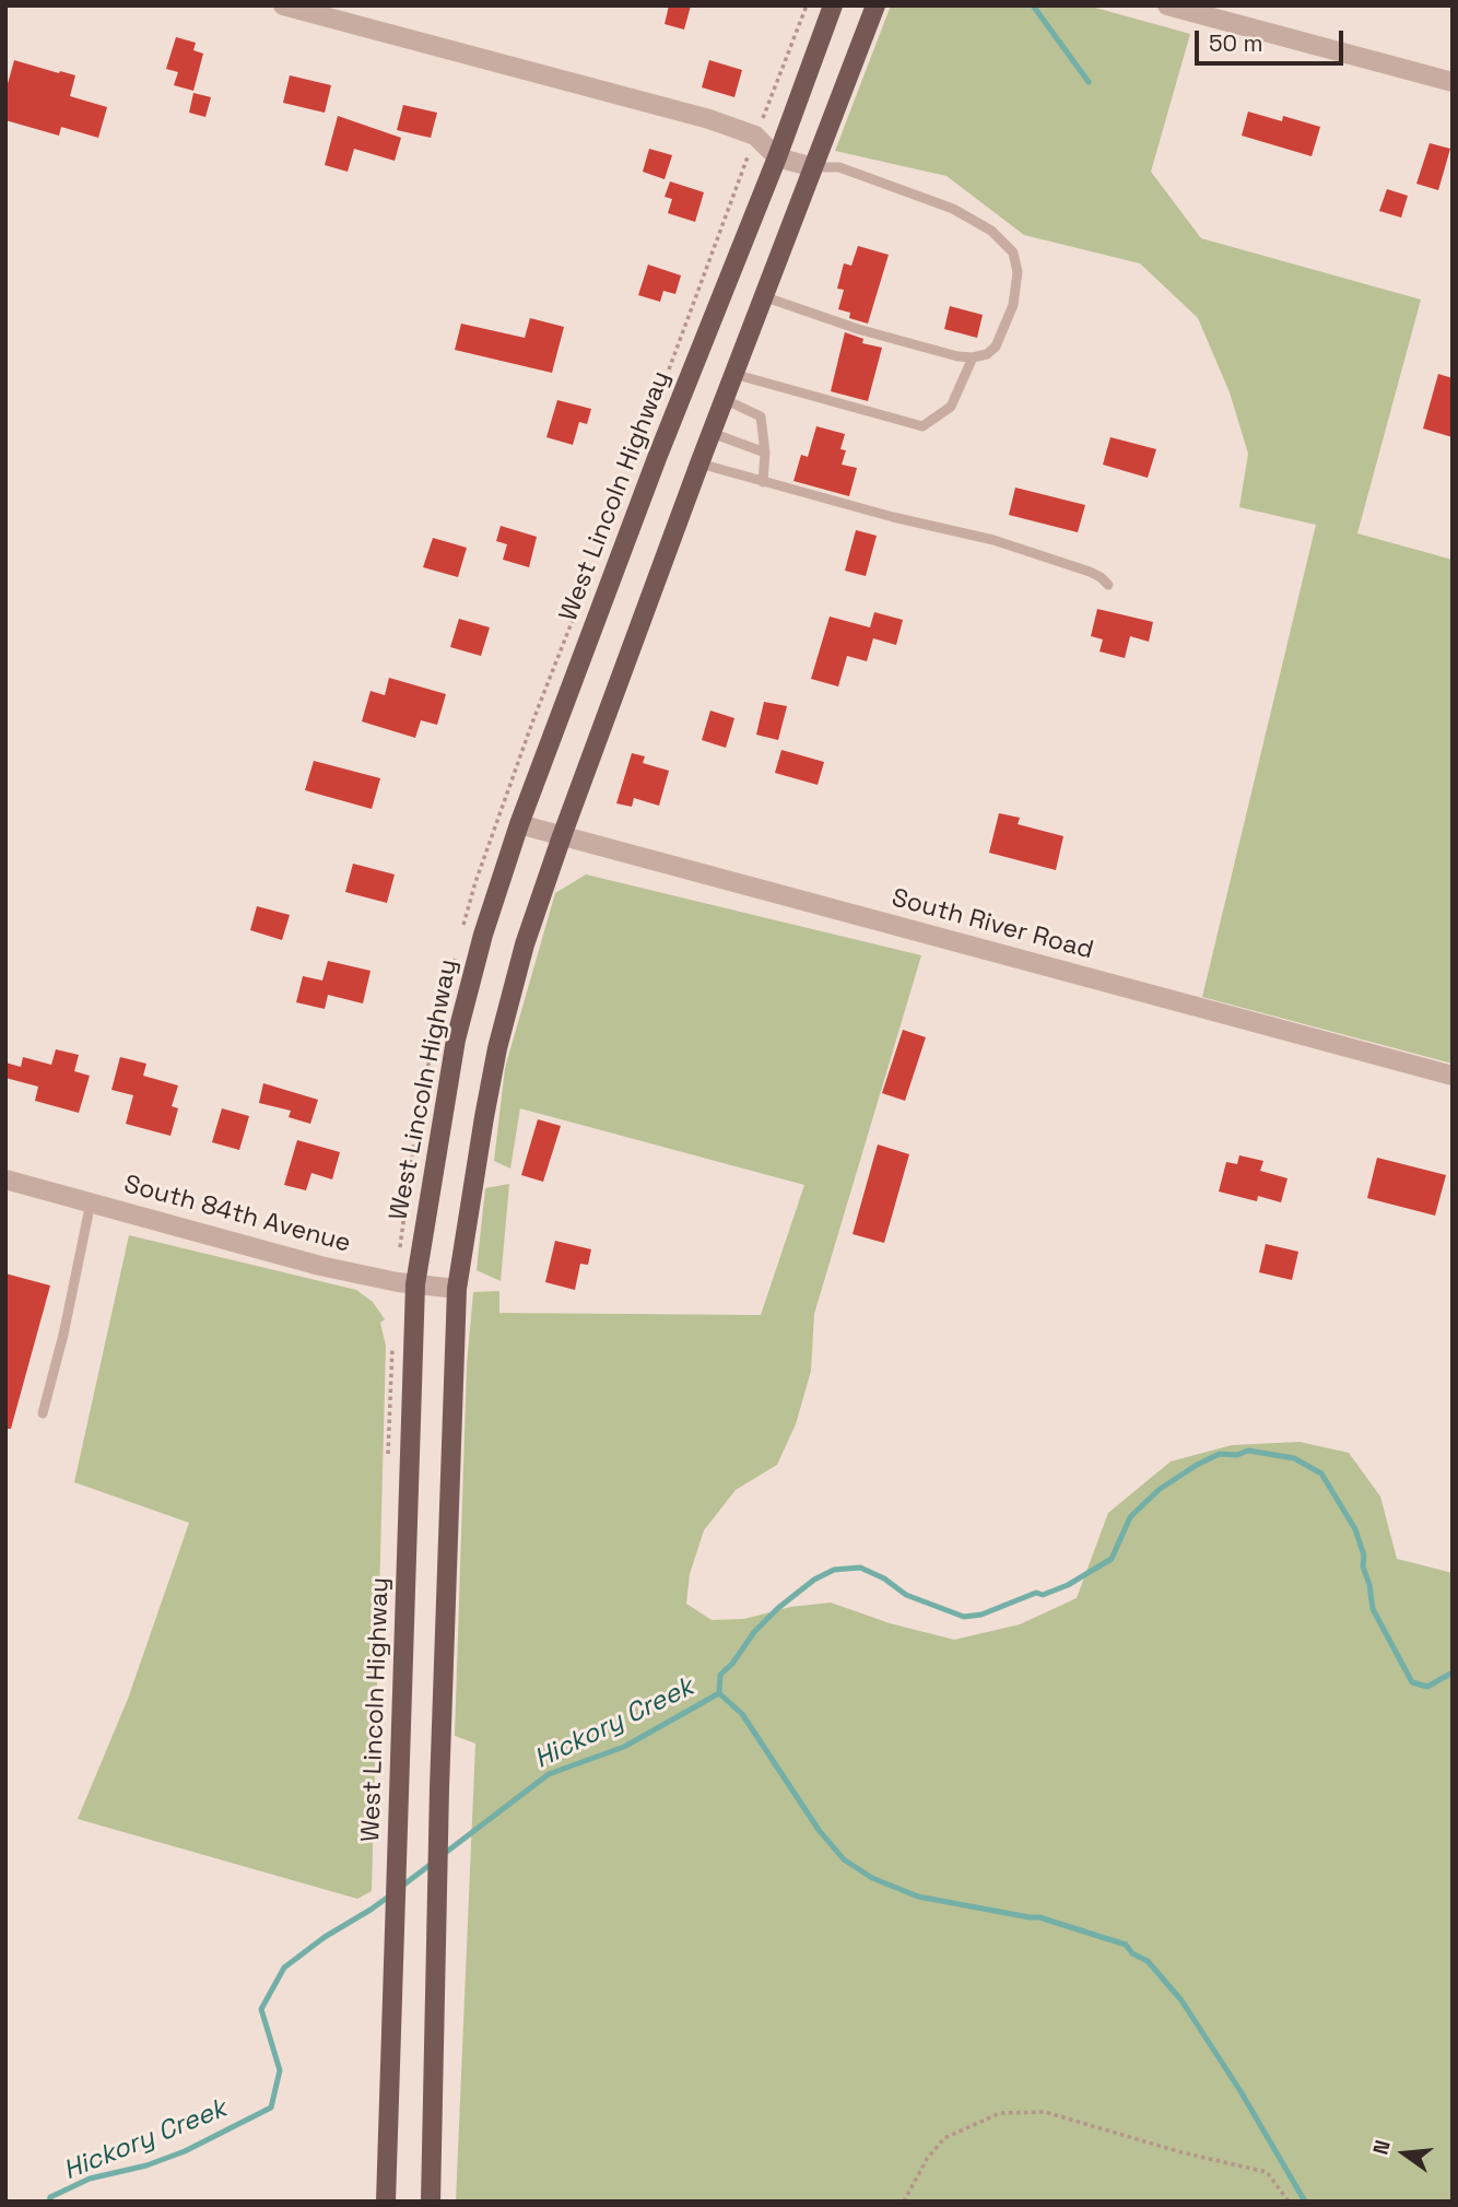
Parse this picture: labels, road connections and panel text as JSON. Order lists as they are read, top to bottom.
{
  "streets": {
    "main road": ["West Lincoln Highway"],
    "street": ["South River Road", "South 84th Avenue"]
  },
  "crossings": [
    ["West Lincoln Highway", "South River Road"],
    ["West Lincoln Highway", "South 84th Avenue"]
  ],
  "water": ["Hickory Creek"],
  "scale_bar": "50 m",
  "north": "left"
}
